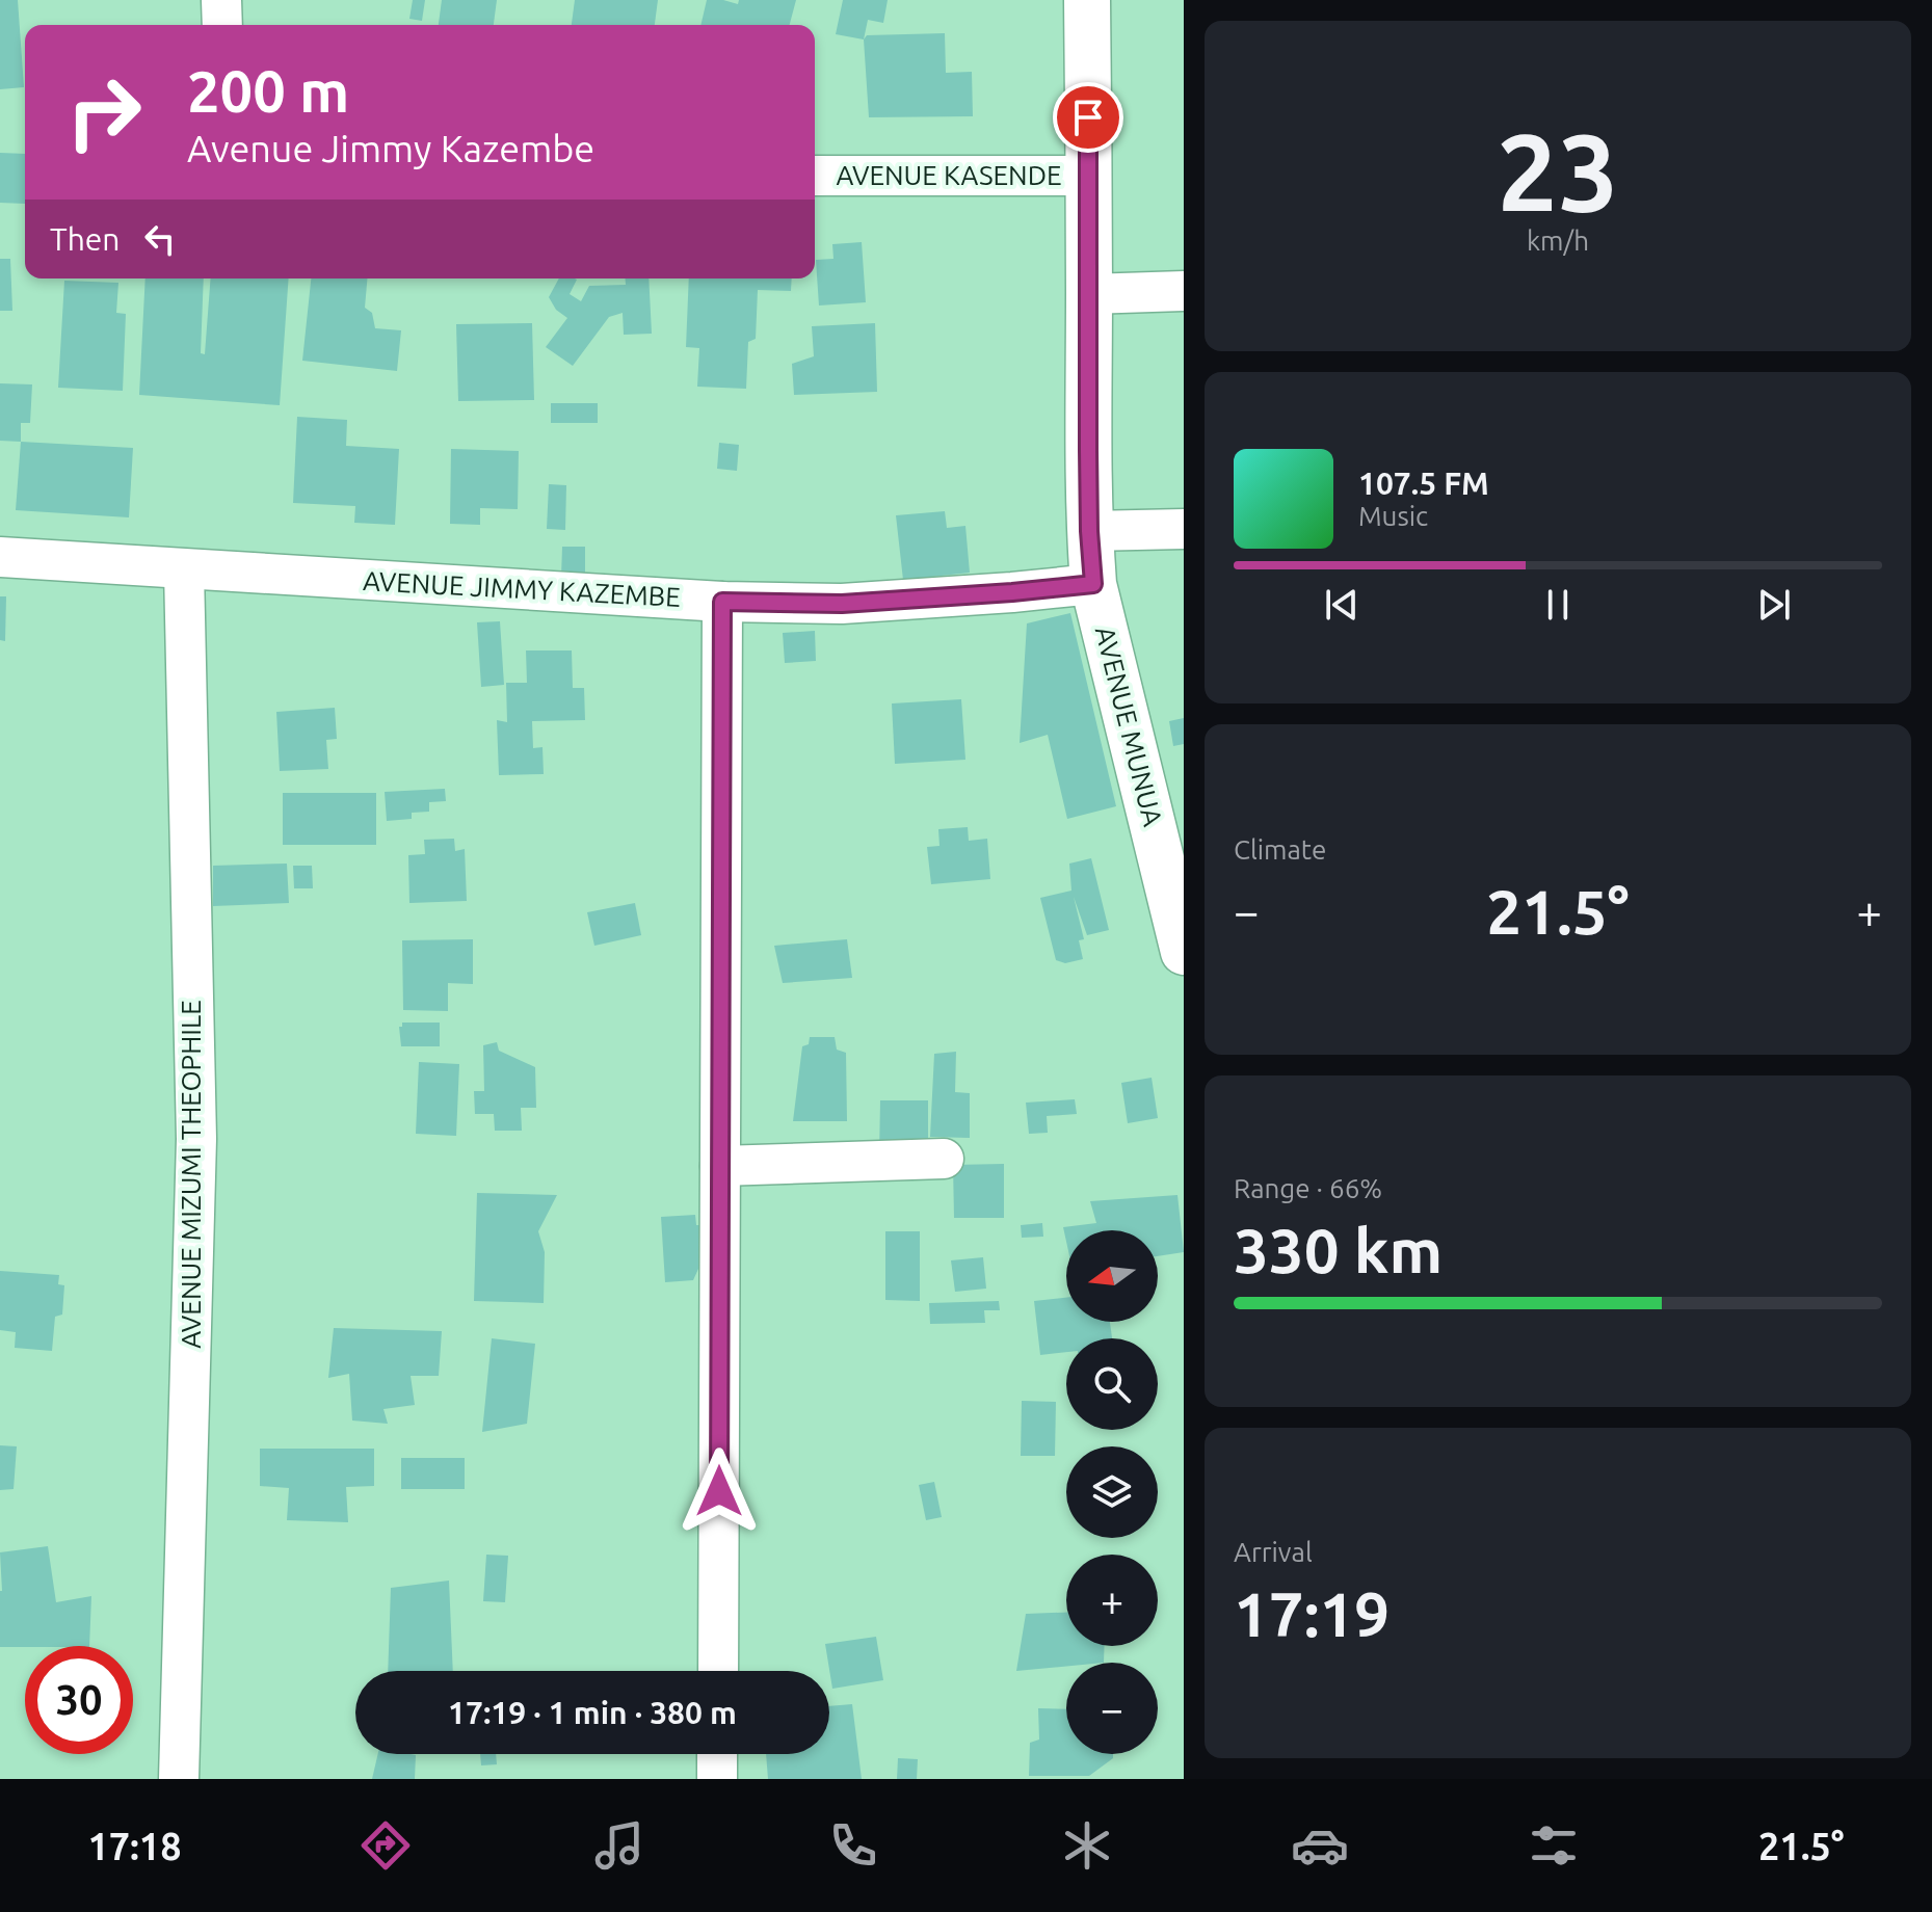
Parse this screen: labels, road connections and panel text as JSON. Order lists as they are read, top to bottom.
{
  "streets": {
    "main road": ["AVENUE MUNUA"],
    "street": ["AVENUE KASENDE", "AVENUE JIMMY KAZEMBE", "AVENUE MIZUMI THEOPHILE"]
  },
  "crossings": [
    ["AVENUE KASENDE", "AVENUE MUNUA"],
    ["AVENUE JIMMY KAZEMBE", "AVENUE MUNUA"],
    ["AVENUE JIMMY KAZEMBE", "AVENUE MIZUMI THEOPHILE"]
  ],
  "north": "left",
  "page": {
    "tile": [
      ["23", "km/h"],
      "Climate",
      ["Range · 66%", "330 km"],
      ["Arrival", "17:19"]
    ],
    "turn": ["200 m", "Avenue Jimmy Kazembe"],
    "then": "Then",
    "song": ["107.5 FM", "Music"],
    "heat": ["−", "21.5°", "+"],
    "map_buttons": ["+", "−"],
    "limit": "30",
    "trip": "17:19 · 1 min · 380 m",
    "tabs": ["17:18", "21.5°"]
  }
}
